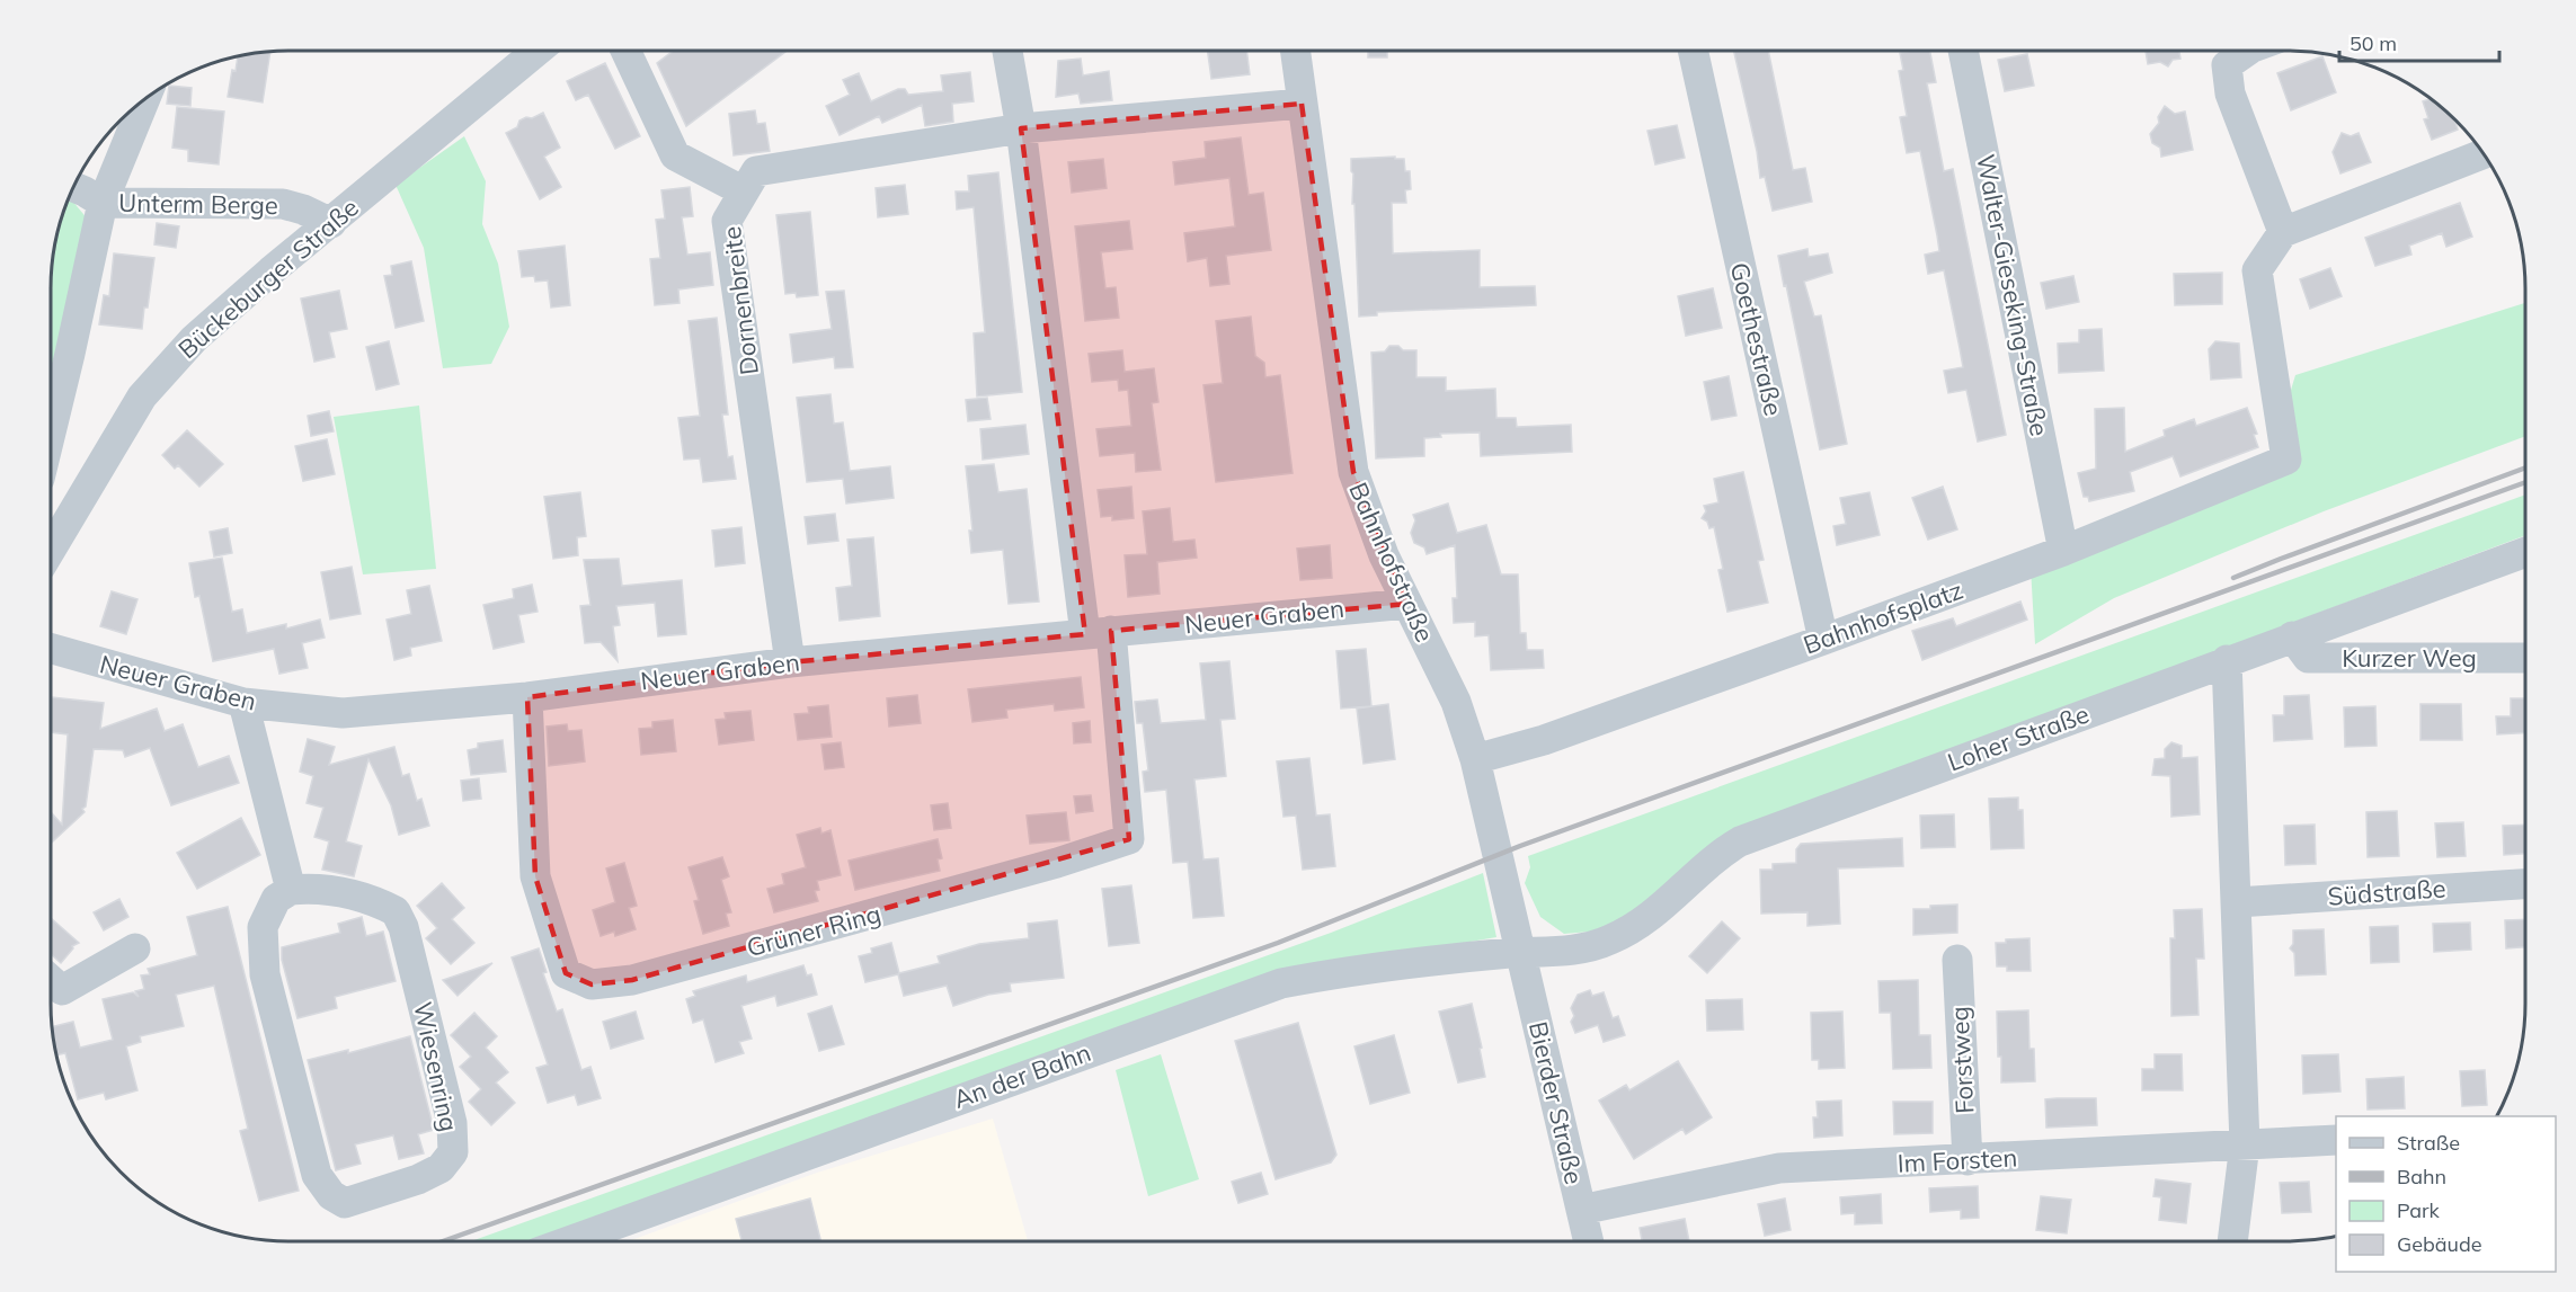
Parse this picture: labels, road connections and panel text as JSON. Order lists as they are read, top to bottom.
{
  "streets": {
    "street": [
      "Unterm Berge",
      "Bückeburger Straße",
      "Walter-Gieseking-Straße",
      "Dornenbreite",
      "Goethestraße",
      "Bahnhofstraße",
      "Neuer Graben",
      "Bahnhofsplatz",
      "Kurzer Weg",
      "Loher Straße",
      "Südstraße",
      "Grüner Ring",
      "Forstweg",
      "Wiesenring",
      "An der Bahn",
      "Bierder Straße",
      "Im Forsten"
    ]
  },
  "crossings": [
    ["Unterm Berge", "Bückeburger Straße"],
    ["Walter-Gieseking-Straße", "Bahnhofsplatz"],
    ["Dornenbreite", "Bahnhofstraße"],
    ["Dornenbreite", "Neuer Graben"],
    ["Goethestraße", "Bahnhofsplatz"],
    ["Bahnhofstraße", "Neuer Graben"],
    ["Bahnhofstraße", "Bahnhofsplatz"],
    ["Bahnhofstraße", "Loher Straße"],
    ["Bahnhofstraße", "An der Bahn"],
    ["Bahnhofstraße", "Bierder Straße"],
    ["Neuer Graben", "Grüner Ring"],
    ["Kurzer Weg", "Loher Straße"],
    ["Loher Straße", "An der Bahn"],
    ["Loher Straße", "Bierder Straße"],
    ["Forstweg", "Im Forsten"],
    ["An der Bahn", "Bierder Straße"],
    ["Bierder Straße", "Im Forsten"]
  ],
  "legend": [
    "Straße",
    "Bahn",
    "Park",
    "Gebäude"
  ],
  "scale_bar": "50 m"
}
